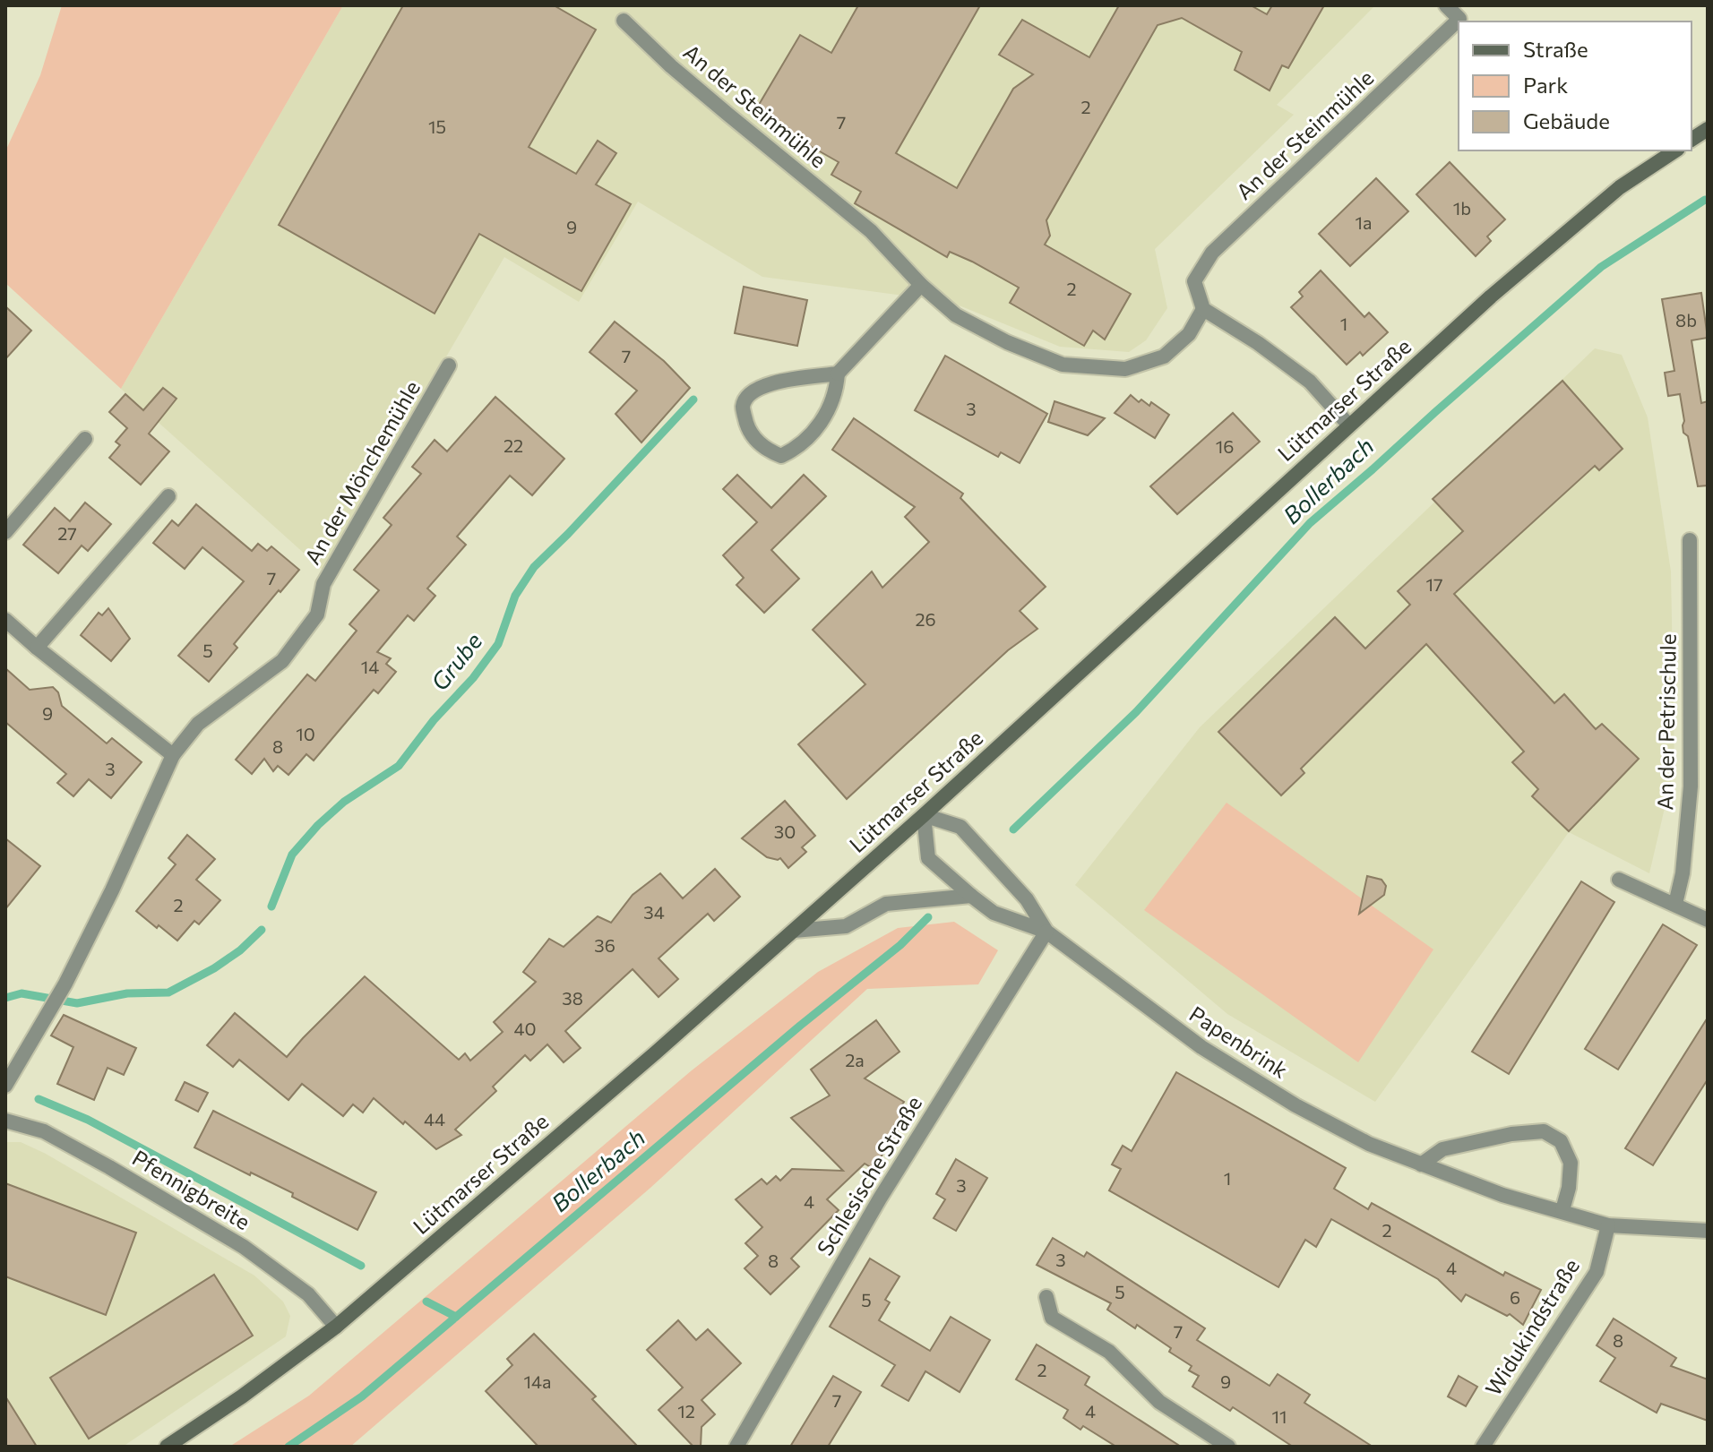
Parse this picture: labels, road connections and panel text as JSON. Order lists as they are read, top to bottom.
{
  "streets": {
    "main road": ["Lütmarser Straße"],
    "street": [
      "An der Steinmühle",
      "An der Mönchemühle",
      "An der Petrischule",
      "Papenbrink",
      "Schlesische Straße",
      "Pfennigbreite",
      "Widukindstraße"
    ]
  },
  "crossings": [
    ["Lütmarser Straße", "Papenbrink"],
    ["Lütmarser Straße", "Pfennigbreite"],
    ["Papenbrink", "Schlesische Straße"],
    ["Papenbrink", "Widukindstraße"]
  ],
  "water": ["Bollerbach", "Grube"],
  "house_numbers": [
    "2",
    "7",
    "15",
    "1b",
    "1a",
    "9",
    "2",
    "8b",
    "1",
    "7",
    "3",
    "22",
    "16",
    "27",
    "7",
    "17",
    "26",
    "5",
    "14",
    "9",
    "10",
    "8",
    "3",
    "30",
    "2",
    "34",
    "36",
    "38",
    "40",
    "2a",
    "44",
    "1",
    "3",
    "4",
    "2",
    "3",
    "8",
    "4",
    "5",
    "6",
    "5",
    "7",
    "8",
    "2",
    "14a",
    "9",
    "7",
    "12",
    "4",
    "11"
  ],
  "legend": ["Straße", "Park", "Gebäude"]
}
